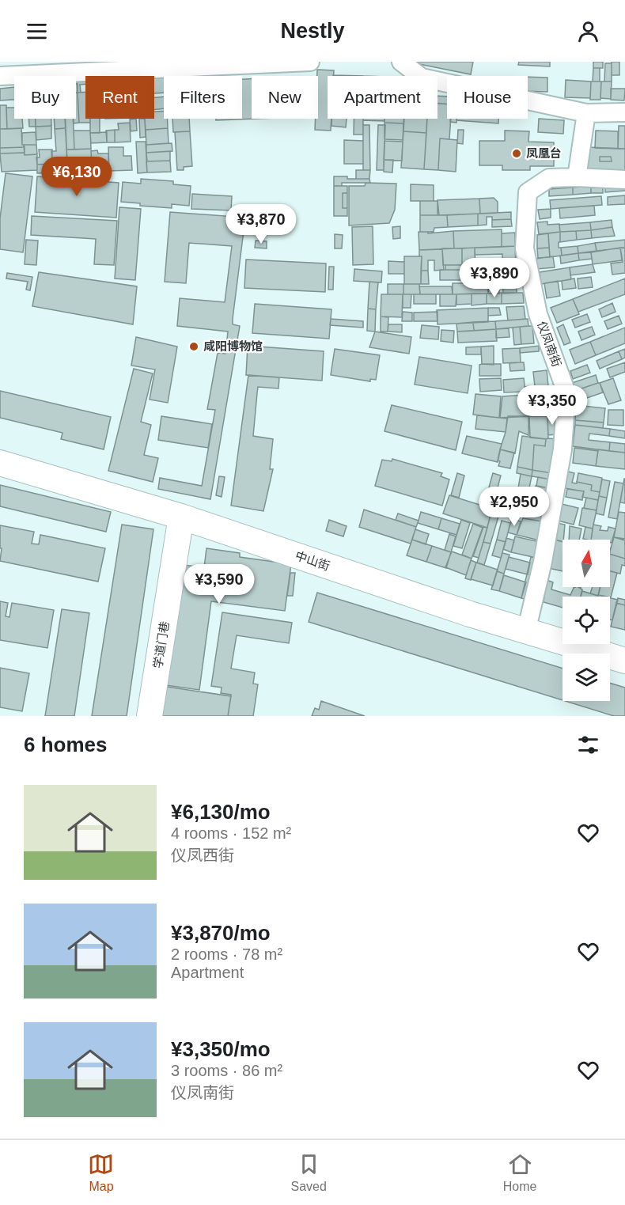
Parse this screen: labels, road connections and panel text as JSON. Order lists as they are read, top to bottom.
{
  "streets": {
    "street": ["仪凤南街", "中山街", "学道门巷"]
  },
  "crossings": [
    ["仪凤南街", "中山街"],
    ["中山街", "学道门巷"]
  ],
  "places": ["凤凰台", "咸阳博物馆"],
  "north": "top",
  "page": {
    "header": "Nestly",
    "chip": [
      "Buy",
      "Rent",
      "Filters",
      "New",
      "Apartment",
      "House"
    ],
    "price": [
      "¥6,130",
      "¥3,870",
      "¥3,890",
      "¥3,350",
      "¥2,950",
      "¥3,590"
    ],
    "heading": "6 homes",
    "list": [
      {
        "name": "¥6,130/mo",
        "note": "4 rooms · 152 m² · 仪凤西街"
      },
      {
        "name": "¥3,870/mo",
        "note": "2 rooms · 78 m² · Apartment"
      },
      {
        "name": "¥3,350/mo",
        "note": "3 rooms · 86 m² · 仪凤南街"
      }
    ],
    "tabs": ["Map", "Saved", "Home"]
  }
}
